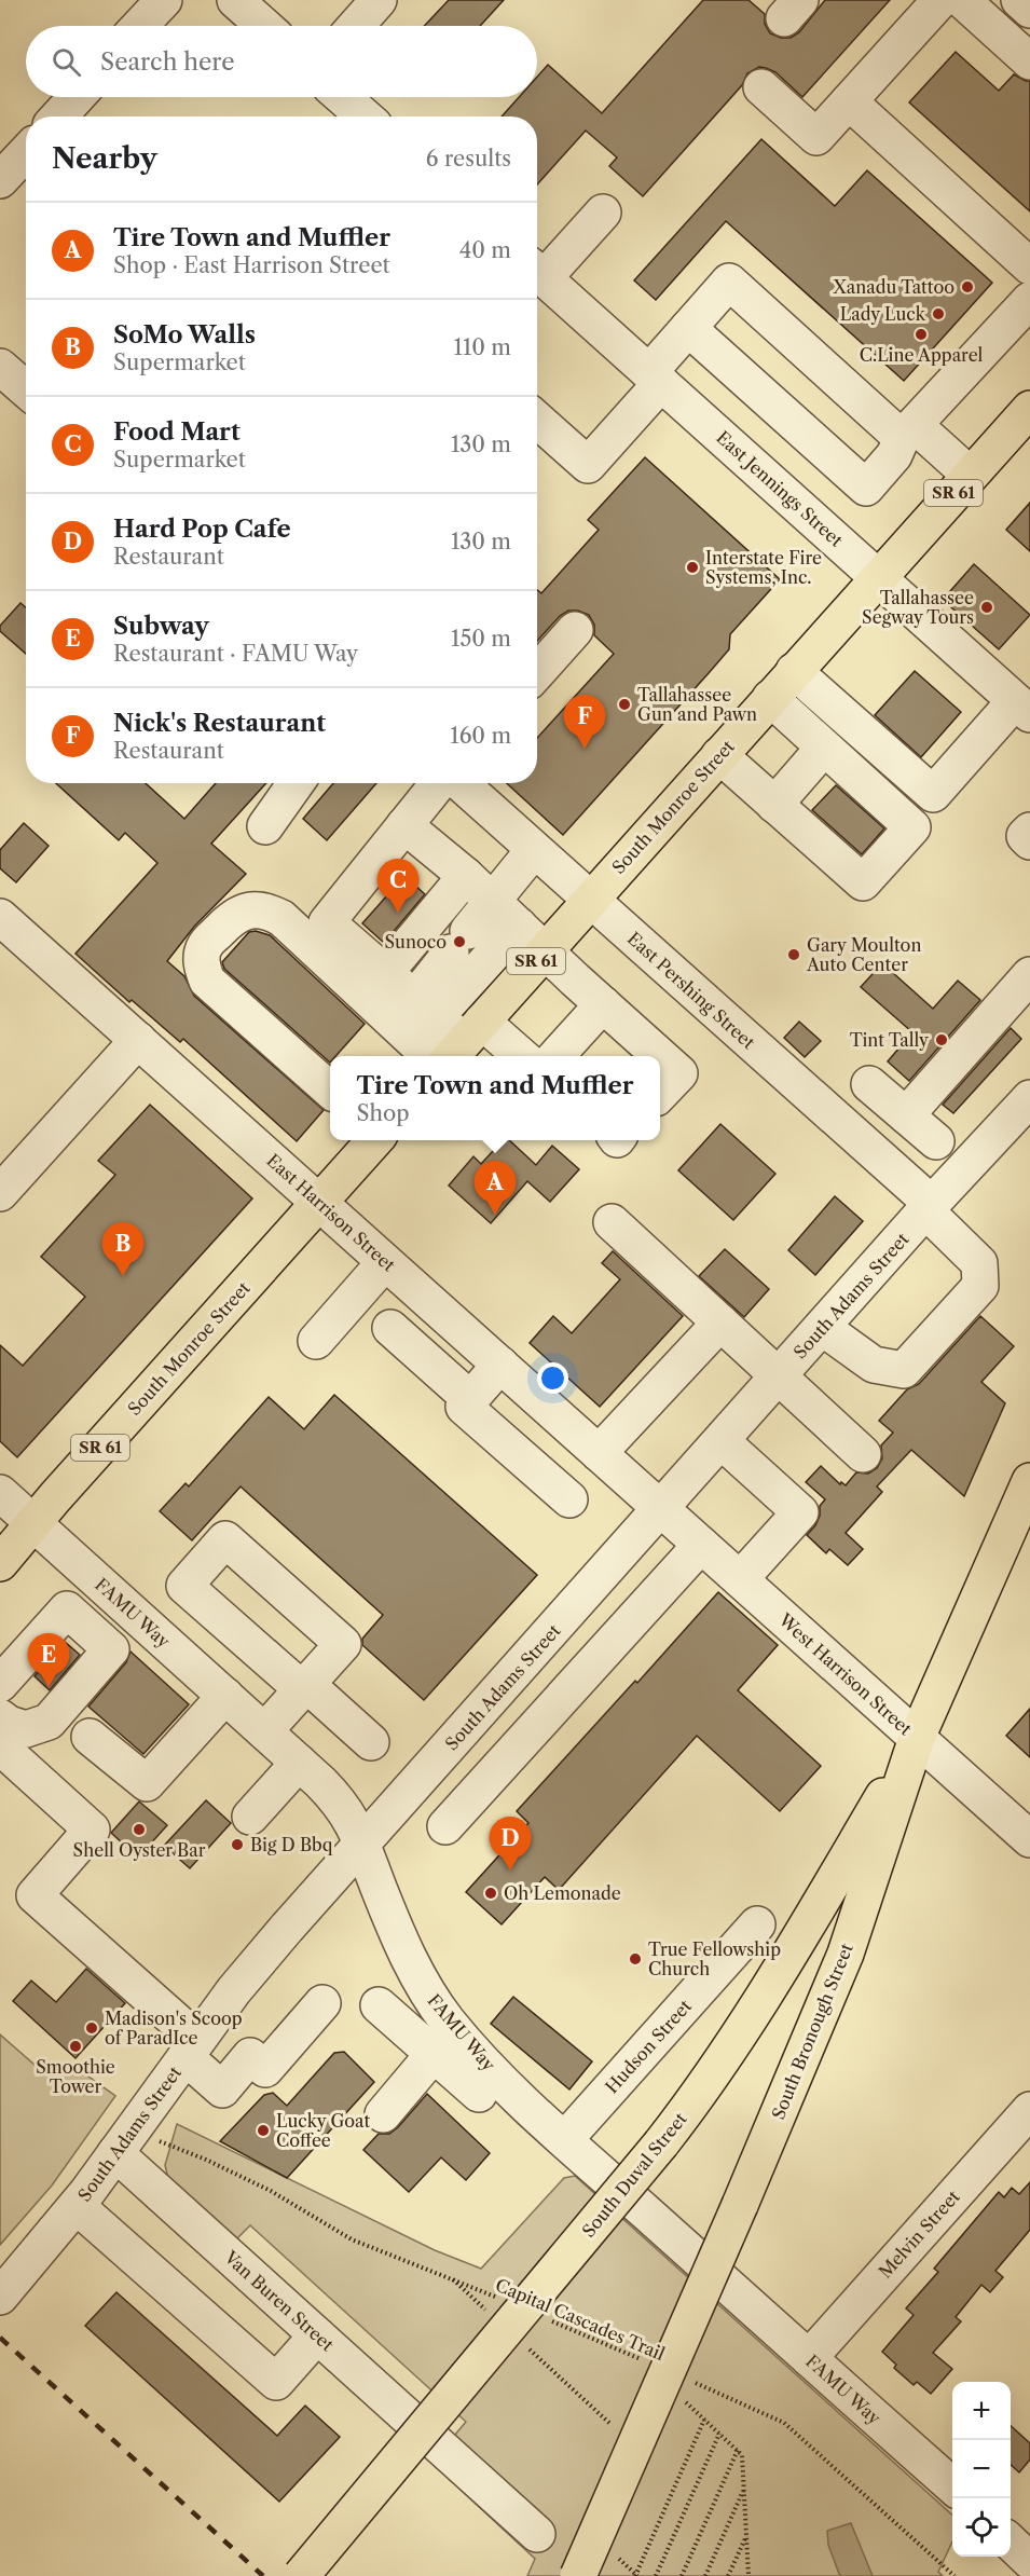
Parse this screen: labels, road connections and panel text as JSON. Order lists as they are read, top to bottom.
{
  "streets": {
    "main road": [
      "SR 61",
      "South Monroe Street",
      "South Bronough Street",
      "South Duval Street"
    ],
    "street": [
      "East Jennings Street",
      "East Pershing Street",
      "East Harrison Street",
      "South Adams Street",
      "FAMU Way",
      "West Harrison Street",
      "Hudson Street",
      "Melvin Street",
      "Van Buren Street"
    ],
    "path": ["Capital Cascades Trail"]
  },
  "crossings": [
    ["East Jennings Street", "South Monroe Street"],
    ["South Monroe Street", "East Pershing Street"],
    ["South Monroe Street", "East Harrison Street"],
    ["South Monroe Street", "FAMU Way"],
    ["East Pershing Street", "South Adams Street"],
    ["East Harrison Street", "South Adams Street"],
    ["East Harrison Street", "West Harrison Street"],
    ["South Adams Street", "FAMU Way"],
    ["South Adams Street", "West Harrison Street"],
    ["South Adams Street", "Van Buren Street"],
    ["FAMU Way", "Hudson Street"],
    ["FAMU Way", "Melvin Street"],
    ["West Harrison Street", "South Bronough Street"],
    ["West Harrison Street", "South Duval Street"],
    ["South Bronough Street", "South Duval Street"]
  ],
  "places": [
    "Xanadu Tattoo",
    "Lady Luck",
    "C.Line Apparel",
    "Interstate Fire Systems, Inc.",
    "Tallahassee Segway Tours",
    "Tallahassee Gun and Pawn",
    "Sunoco",
    "Gary Moulton Auto Center",
    "Tint Tally",
    "Shell Oyster Bar",
    "Big D Bbq",
    "Oh Lemonade",
    "True Fellowship Church",
    "Madison's Scoop of ParadIce",
    "Smoothie Tower",
    "Lucky Goat Coffee"
  ],
  "page": {
    "search": "Search here",
    "heading": ["Nearby", "6 results"],
    "list": [
      {
        "mark": "A",
        "name": "Tire Town and Muffler",
        "note": "Shop · East Harrison Street",
        "value": "40 m"
      },
      {
        "mark": "B",
        "name": "SoMo Walls",
        "note": "Supermarket",
        "value": "110 m"
      },
      {
        "mark": "C",
        "name": "Food Mart",
        "note": "Supermarket",
        "value": "130 m"
      },
      {
        "mark": "D",
        "name": "Hard Pop Cafe",
        "note": "Restaurant",
        "value": "130 m"
      },
      {
        "mark": "E",
        "name": "Subway",
        "note": "Restaurant · FAMU Way",
        "value": "150 m"
      },
      {
        "mark": "F",
        "name": "Nick's Restaurant",
        "note": "Restaurant",
        "value": "160 m"
      }
    ],
    "pins": [
      "F",
      "C",
      "A",
      "B",
      "E",
      "D"
    ],
    "popup": ["Tire Town and Muffler", "Shop"],
    "map_buttons": ["+", "−"]
  }
}
